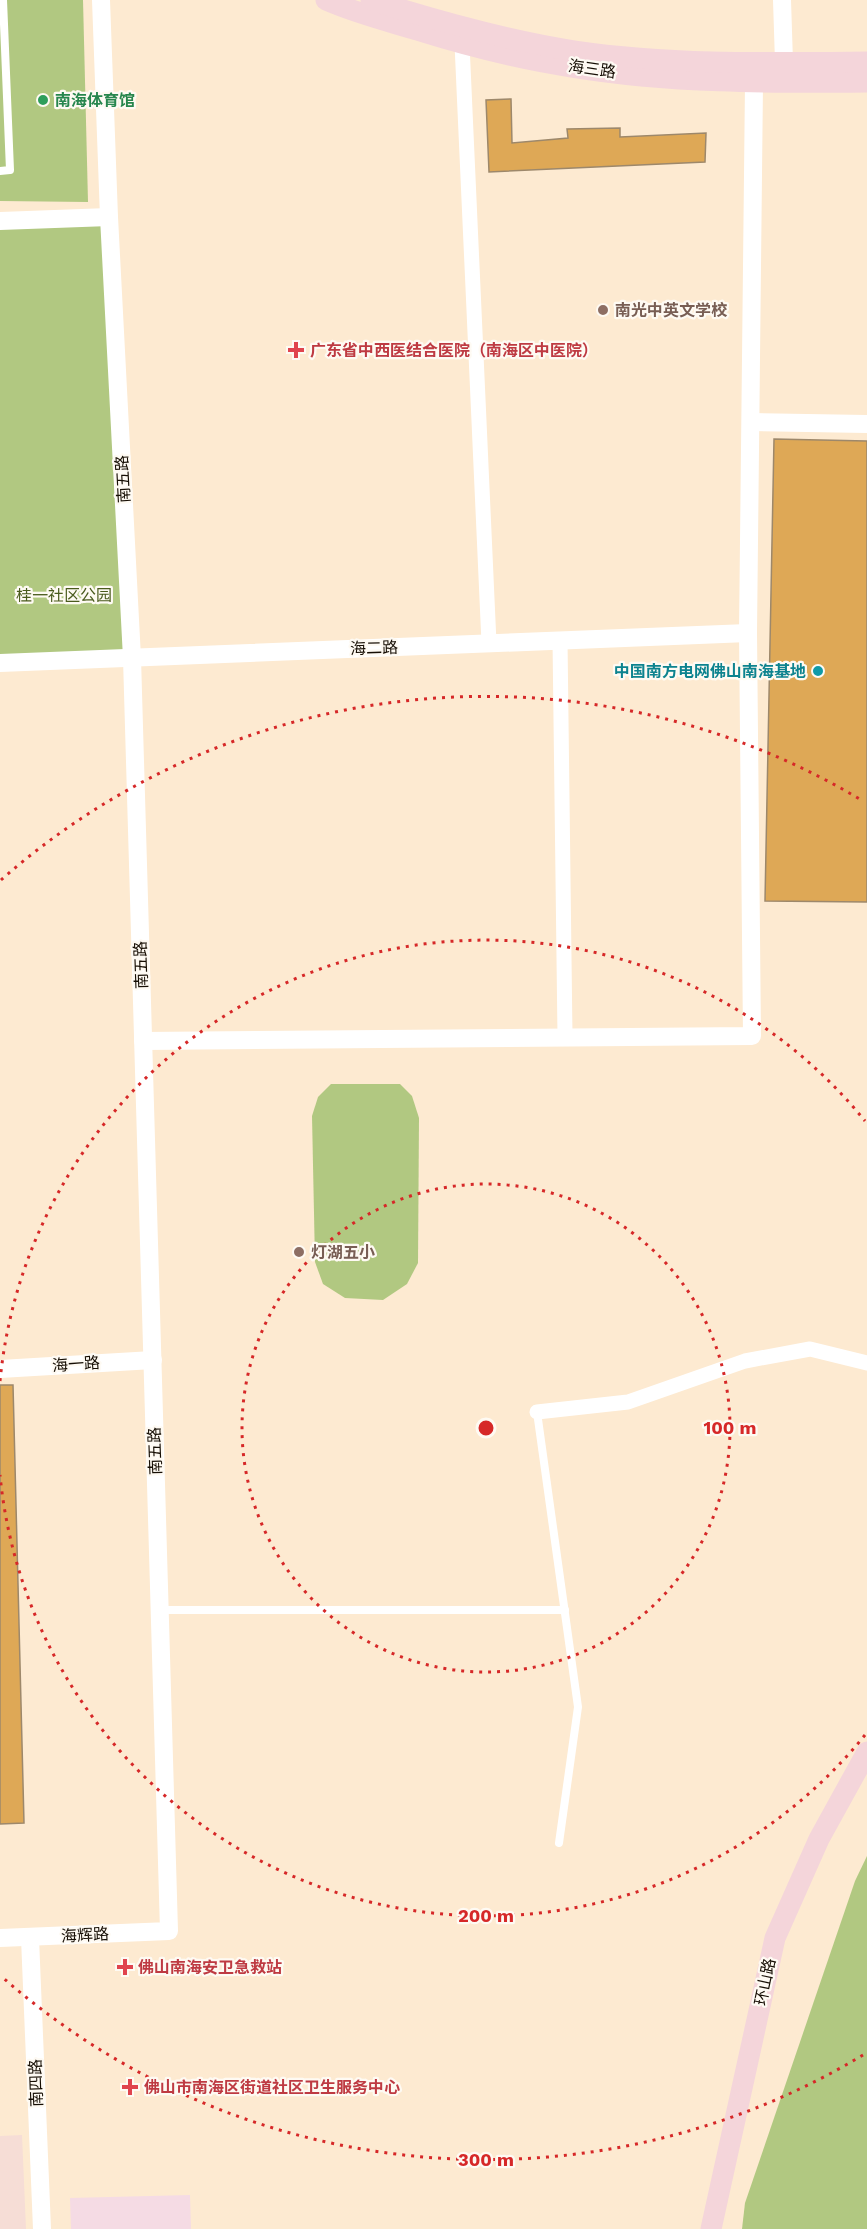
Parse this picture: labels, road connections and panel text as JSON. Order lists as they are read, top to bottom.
{
  "streets": {
    "main road": ["海三路", "环山路"],
    "street": [
      "南五路",
      "海二路",
      "海一路",
      "海辉路",
      "南四路"
    ]
  },
  "crossings": [
    ["南五路", "海二路"],
    ["南五路", "海一路"],
    ["南五路", "海辉路"],
    ["海辉路", "南四路"]
  ],
  "parks": ["桂一社区公园"],
  "places": {
    "other": [
      "南海体育馆",
      "南光中英文学校",
      "中国南方电网佛山南海基地",
      "灯湖五小"
    ],
    "health": ["广东省中西医结合医院（南海区中医院）", "佛山南海安卫急救站", "佛山市南海区街道社区卫生服务中心"]
  },
  "rings": ["100 m", "200 m", "300 m"]
}
